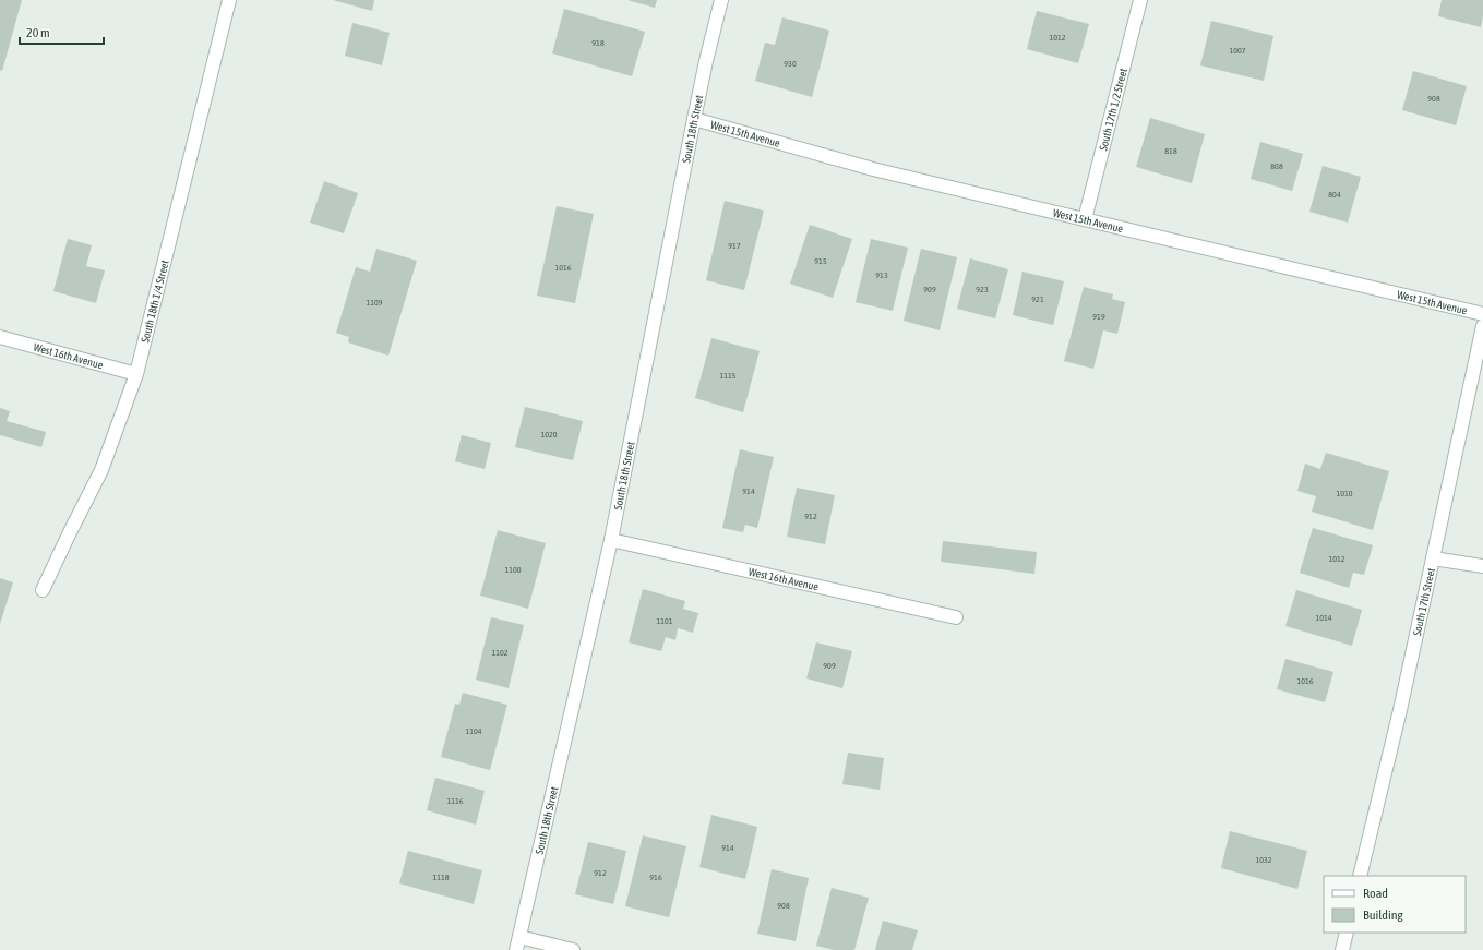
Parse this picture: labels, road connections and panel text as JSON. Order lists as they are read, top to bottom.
{
  "streets": {
    "street": [
      "South 17th 1/2 Street",
      "South 18th Street",
      "West 15th Avenue",
      "South 18th 1/4 Street",
      "West 16th Avenue",
      "South 17th Street"
    ]
  },
  "crossings": [
    ["South 17th 1/2 Street", "West 15th Avenue"],
    ["South 18th Street", "West 15th Avenue"],
    ["South 18th Street", "West 16th Avenue"],
    ["South 18th 1/4 Street", "West 16th Avenue"]
  ],
  "house_numbers": [
    "1012",
    "918",
    "1007",
    "930",
    "908",
    "818",
    "808",
    "804",
    "917",
    "915",
    "1016",
    "913",
    "909",
    "923",
    "921",
    "1109",
    "919",
    "1115",
    "1020",
    "914",
    "1010",
    "912",
    "1012",
    "1100",
    "1014",
    "1101",
    "1102",
    "909",
    "1016",
    "1104",
    "1116",
    "914",
    "1032",
    "912",
    "1118",
    "916",
    "908"
  ],
  "legend": ["Road", "Building"],
  "scale_bar": "20 m"
}
